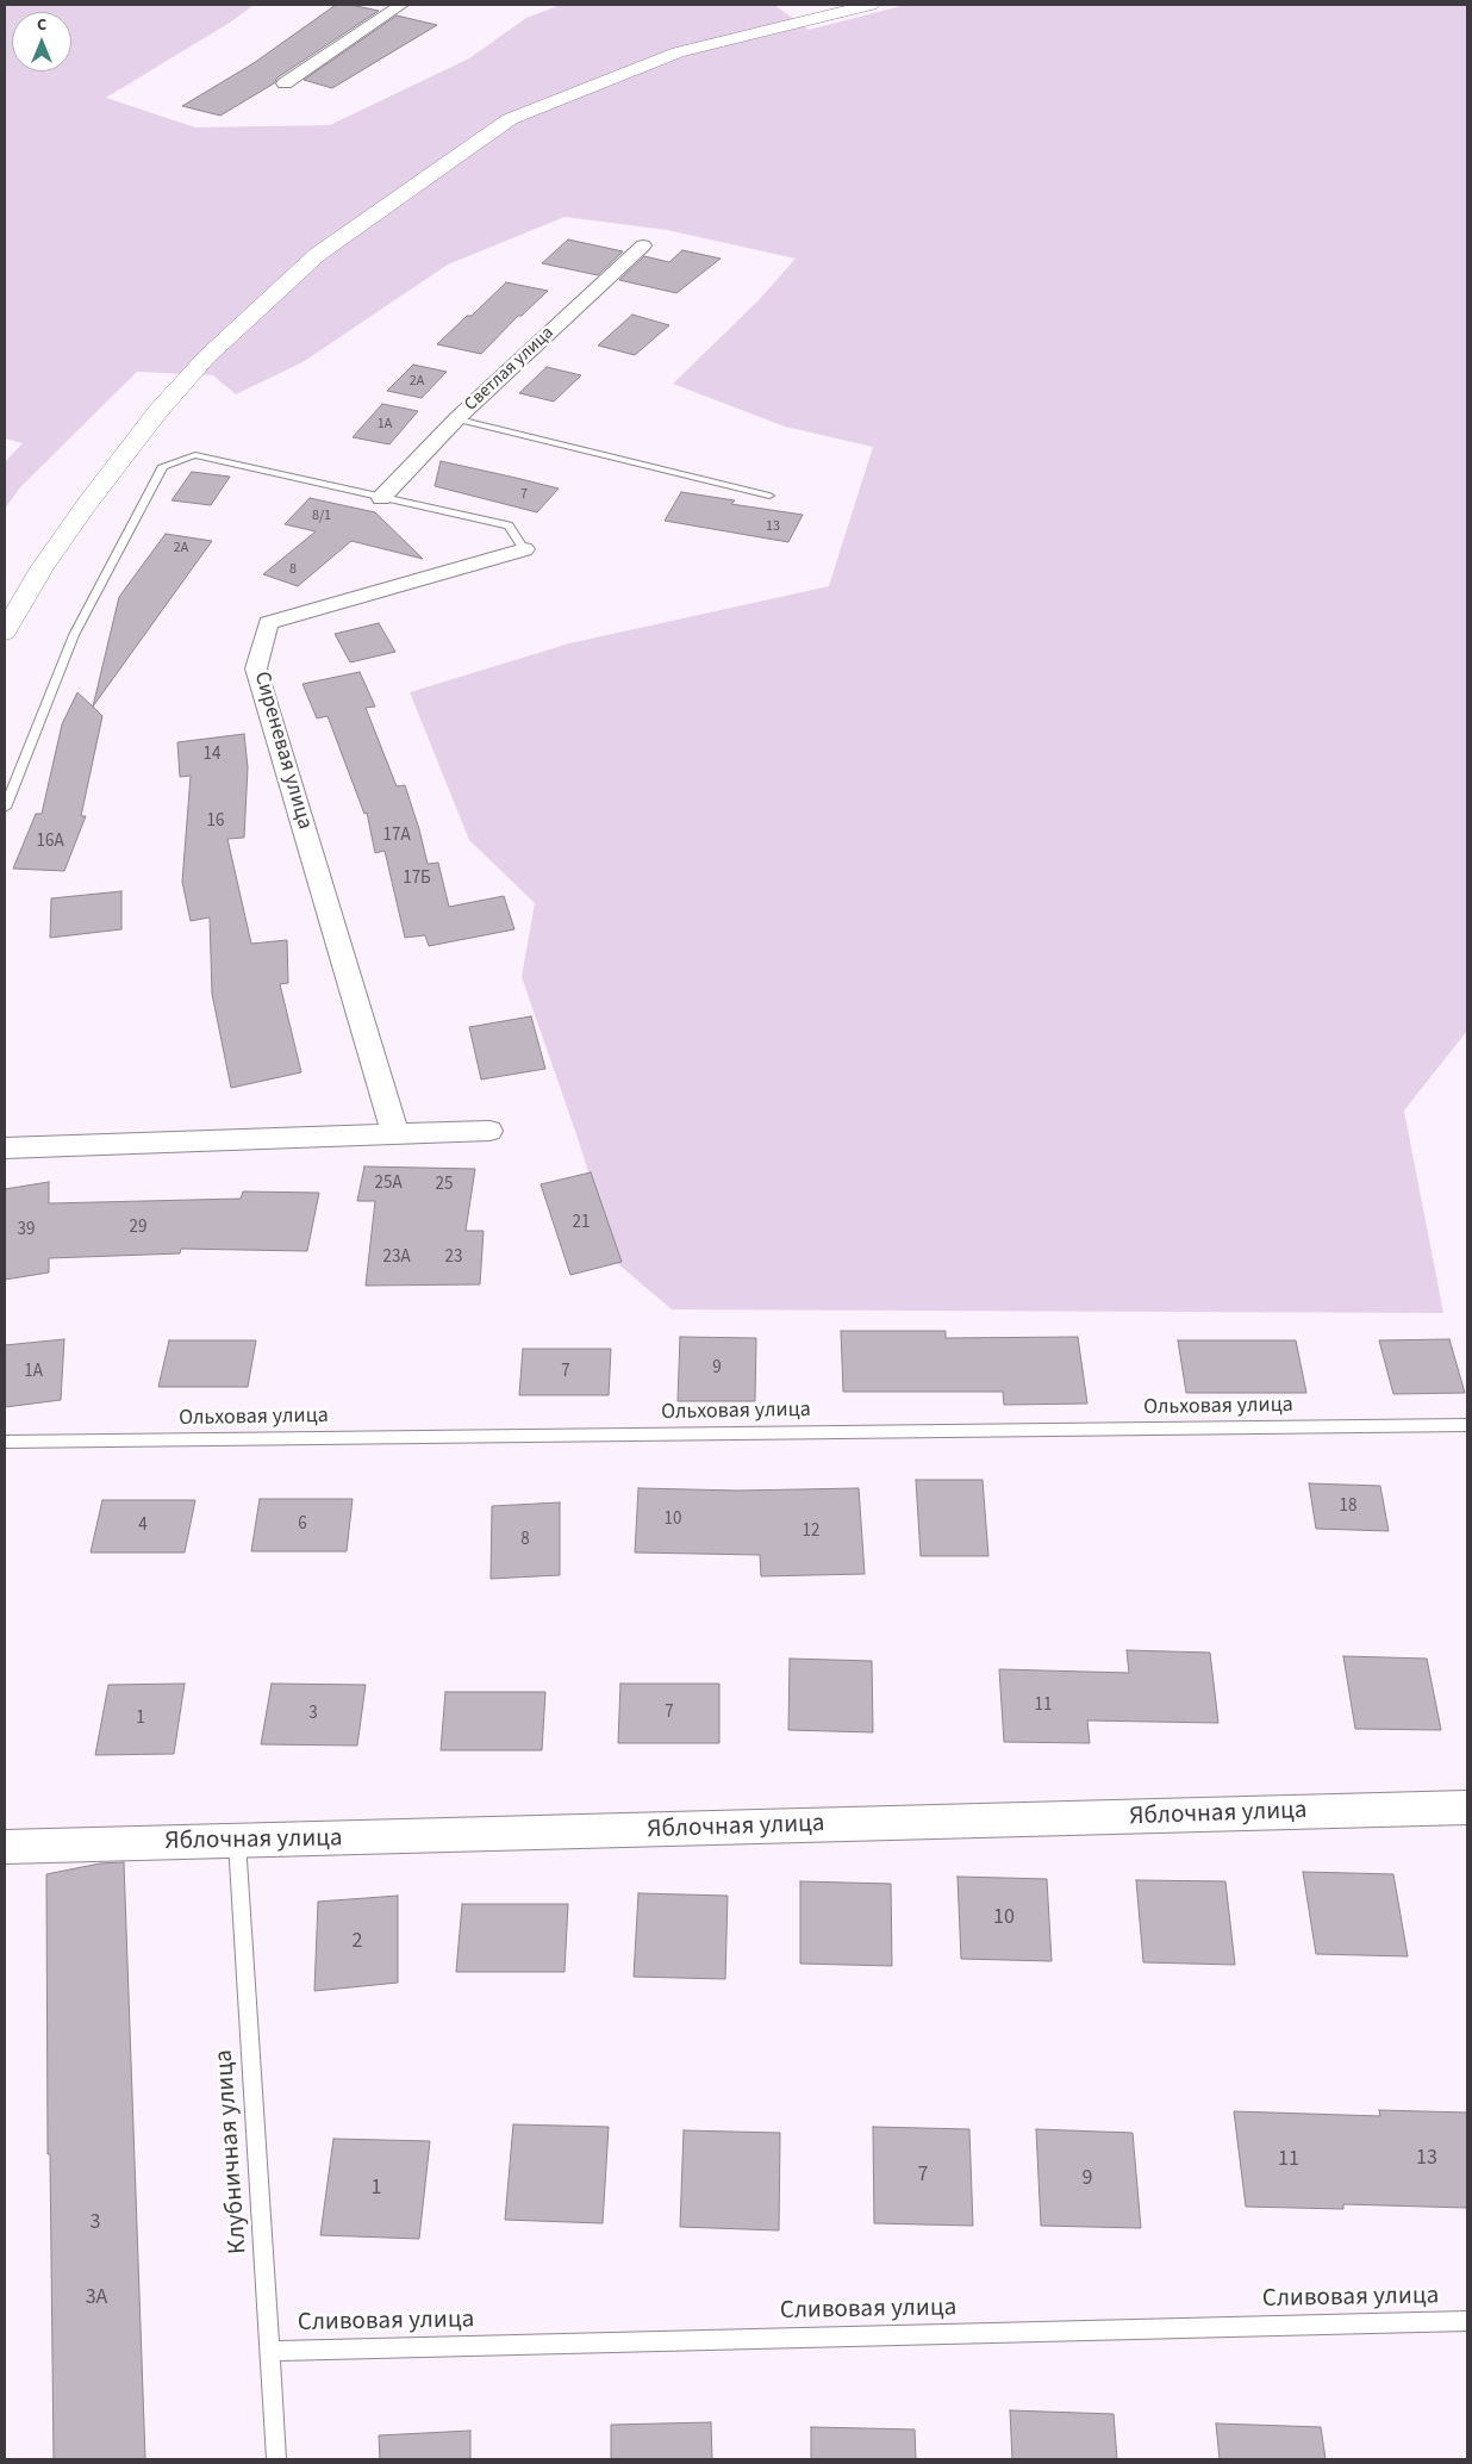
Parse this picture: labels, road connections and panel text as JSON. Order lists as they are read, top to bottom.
{
  "streets": {
    "street": ["Светлая улица", "Сиреневая улица", "Яблочная улица"],
    "lane": ["Ольховая улица", "Клубничная улица", "Сливовая улица"]
  },
  "crossings": [
    ["Яблочная улица", "Клубничная улица"],
    ["Клубничная улица", "Сливовая улица"]
  ],
  "house_numbers": [
    "2А",
    "1А",
    "7",
    "8/1",
    "13",
    "2А",
    "8",
    "14",
    "16",
    "17А",
    "16А",
    "17Б",
    "25А",
    "25",
    "21",
    "29",
    "39",
    "23А",
    "23",
    "9",
    "1А",
    "7",
    "18",
    "10",
    "6",
    "4",
    "12",
    "8",
    "11",
    "7",
    "3",
    "1",
    "10",
    "2",
    "13",
    "11",
    "7",
    "9",
    "1",
    "3",
    "3А"
  ],
  "north": "top"
}
